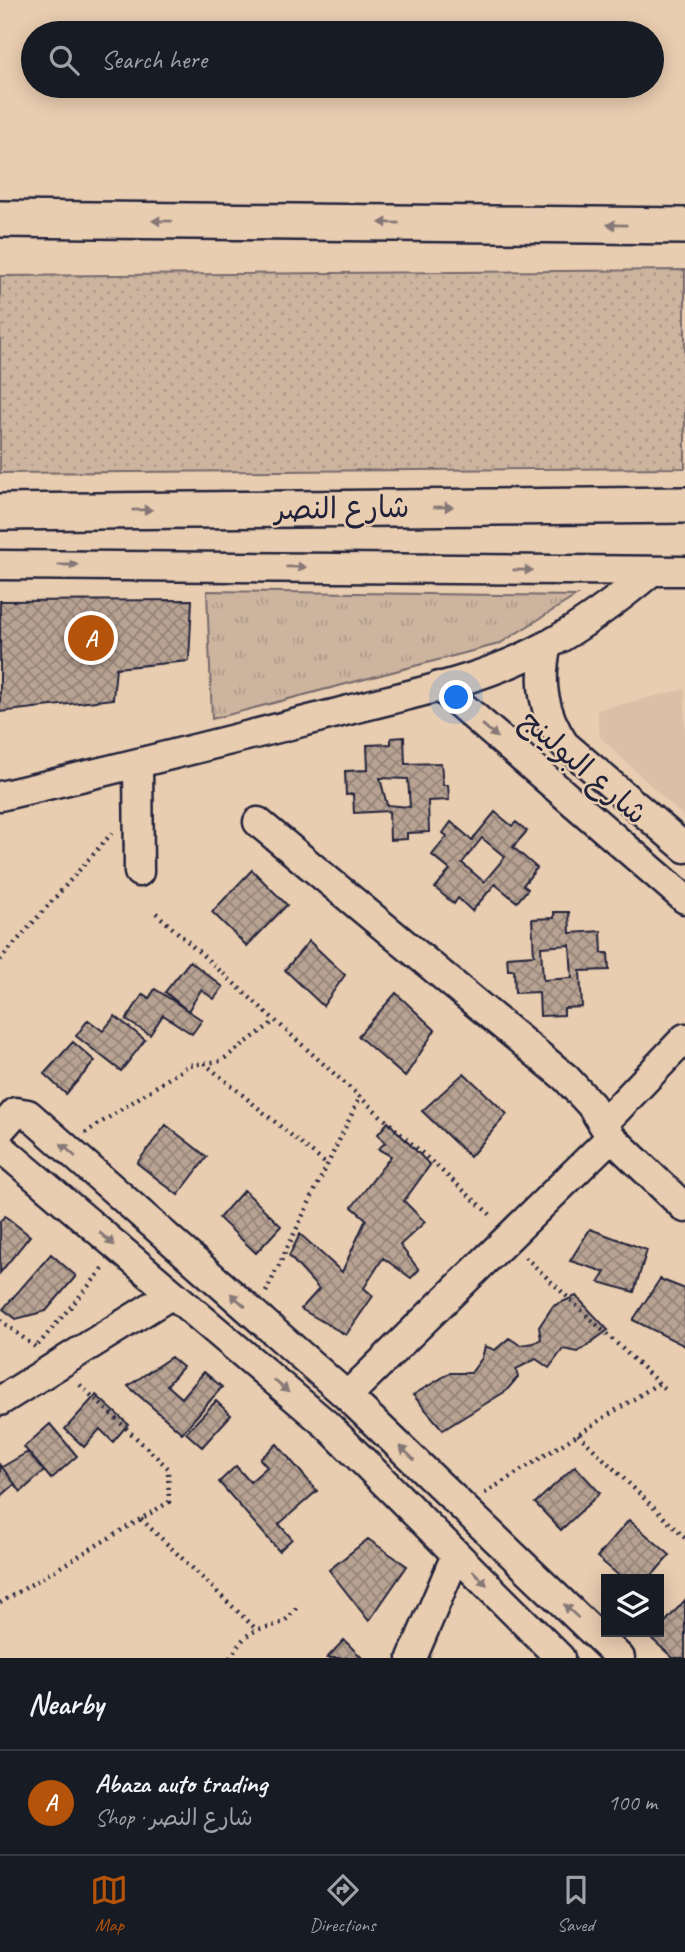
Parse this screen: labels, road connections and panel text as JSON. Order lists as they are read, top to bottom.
{
  "streets": {
    "main road": ["شارع النصر"],
    "street": ["شارع البولينج"]
  },
  "page": {
    "search": "Search here",
    "pins": "A",
    "heading": "Nearby",
    "list": [
      {
        "mark": "A",
        "name": "Abaza auto trading",
        "note": "Shop · شارع النصر",
        "value": "100 m"
      }
    ],
    "nav": ["Map", "Directions", "Saved"]
  }
}
